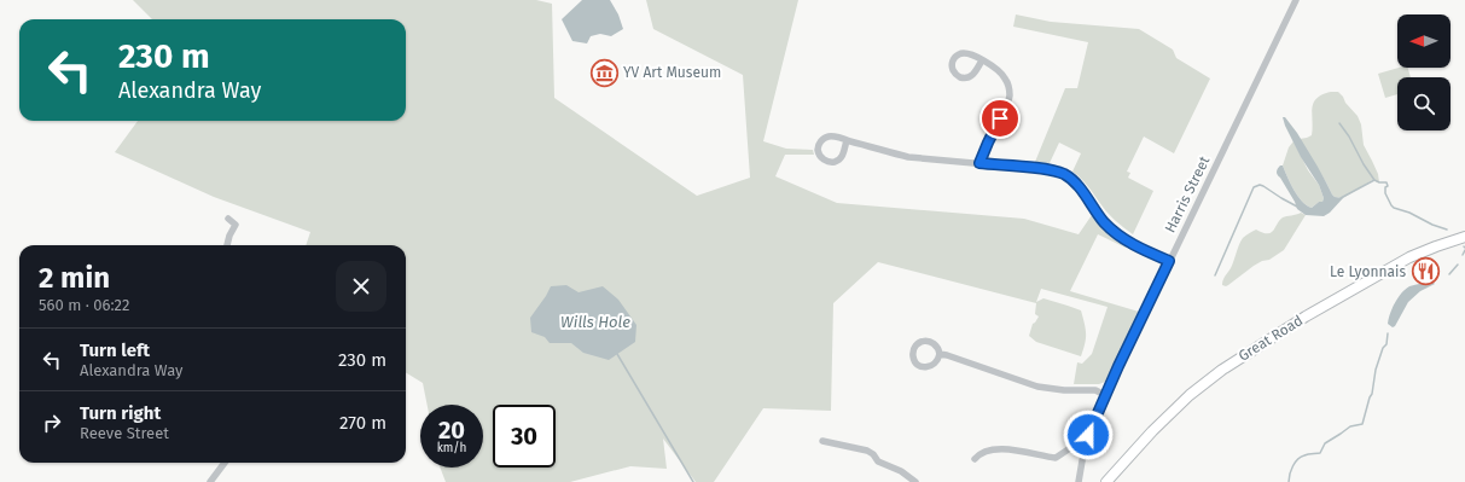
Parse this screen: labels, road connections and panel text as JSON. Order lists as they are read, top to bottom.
{
  "streets": {
    "main road": ["Great Road"],
    "street": ["Harris Street"]
  },
  "water": ["Wills Hole"],
  "places": {
    "museum": ["YV Art Museum"],
    "restaurant": ["Le Lyonnais"]
  },
  "north": "left",
  "page": {
    "turn": ["230 m", "Alexandra Way"],
    "heading": ["2 min", "560 m · 06:22"],
    "list": [
      {
        "name": "Turn left",
        "note": "Alexandra Way",
        "value": "230 m"
      },
      {
        "name": "Turn right",
        "note": "Reeve Street",
        "value": "270 m"
      }
    ],
    "speed": "20 km/h",
    "limit": "30"
  }
}
